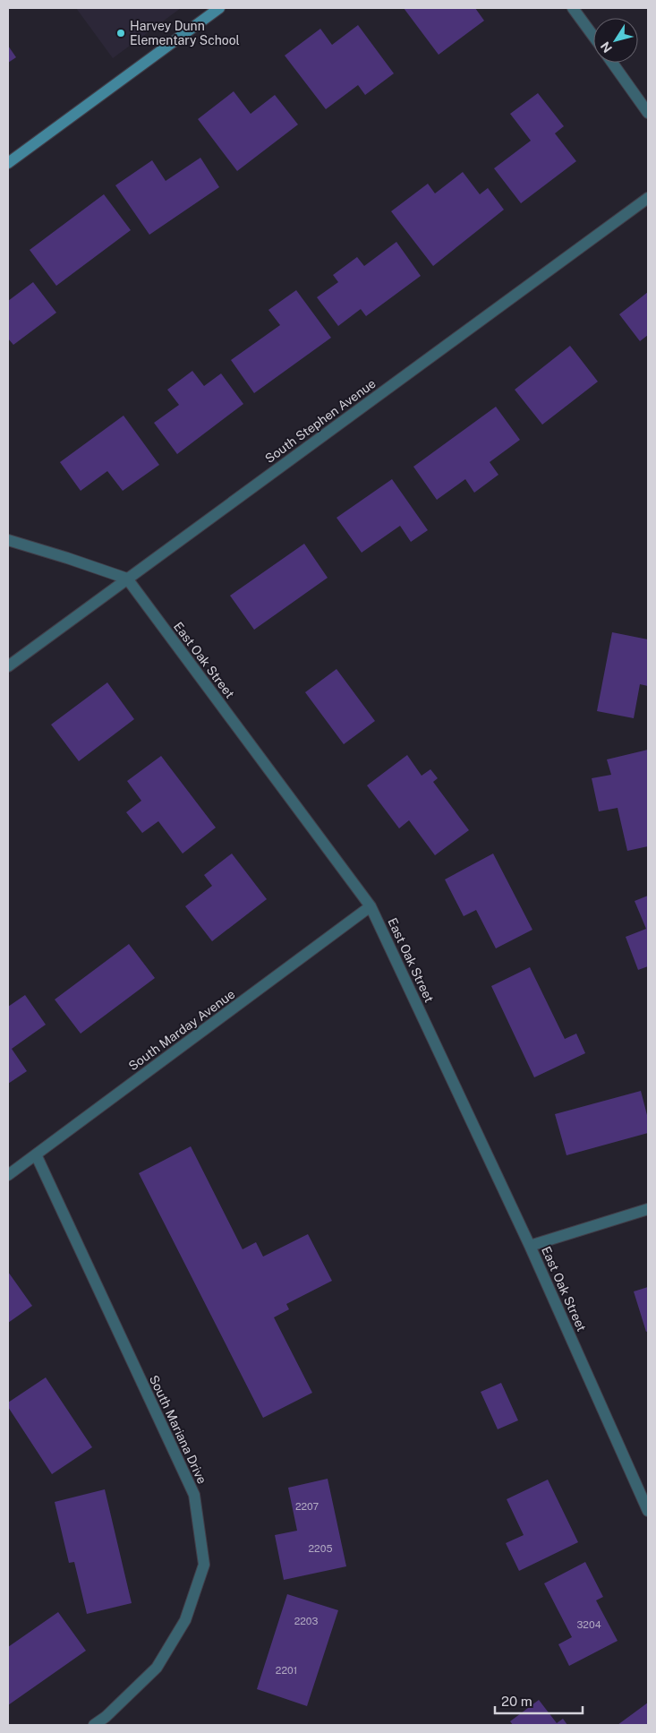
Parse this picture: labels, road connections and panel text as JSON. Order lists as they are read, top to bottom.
{
  "streets": {
    "street": [
      "South Stephen Avenue",
      "East Oak Street",
      "South Marday Avenue",
      "South Mariana Drive"
    ]
  },
  "crossings": [
    ["South Stephen Avenue", "East Oak Street"],
    ["East Oak Street", "South Marday Avenue"],
    ["South Marday Avenue", "South Mariana Drive"]
  ],
  "places": ["Harvey Dunn Elementary School"],
  "house_numbers": [
    "2207",
    "2205",
    "2203",
    "3204",
    "2201"
  ],
  "scale_bar": "20 m",
  "north": "bottom left"
}
